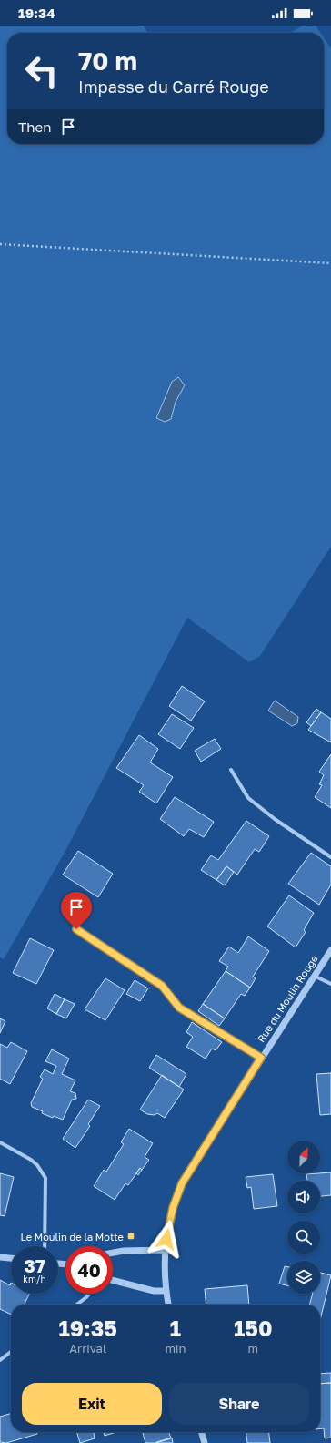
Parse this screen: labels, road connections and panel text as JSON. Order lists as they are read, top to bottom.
{
  "streets": {
    "street": ["Rue du Moulin Rouge"]
  },
  "places": {
    "transit": ["Le Moulin de la Motte"]
  },
  "north": "top right",
  "page": {
    "status": "19:34",
    "turn": ["70 m", "Impasse du Carré Rouge"],
    "then": "Then",
    "speed": "37 km/h",
    "limit": "40",
    "eta": [
      "19:35",
      "Arrival",
      "1",
      "min",
      "150",
      "m"
    ],
    "buttons": ["Exit", "Share"]
  }
}
